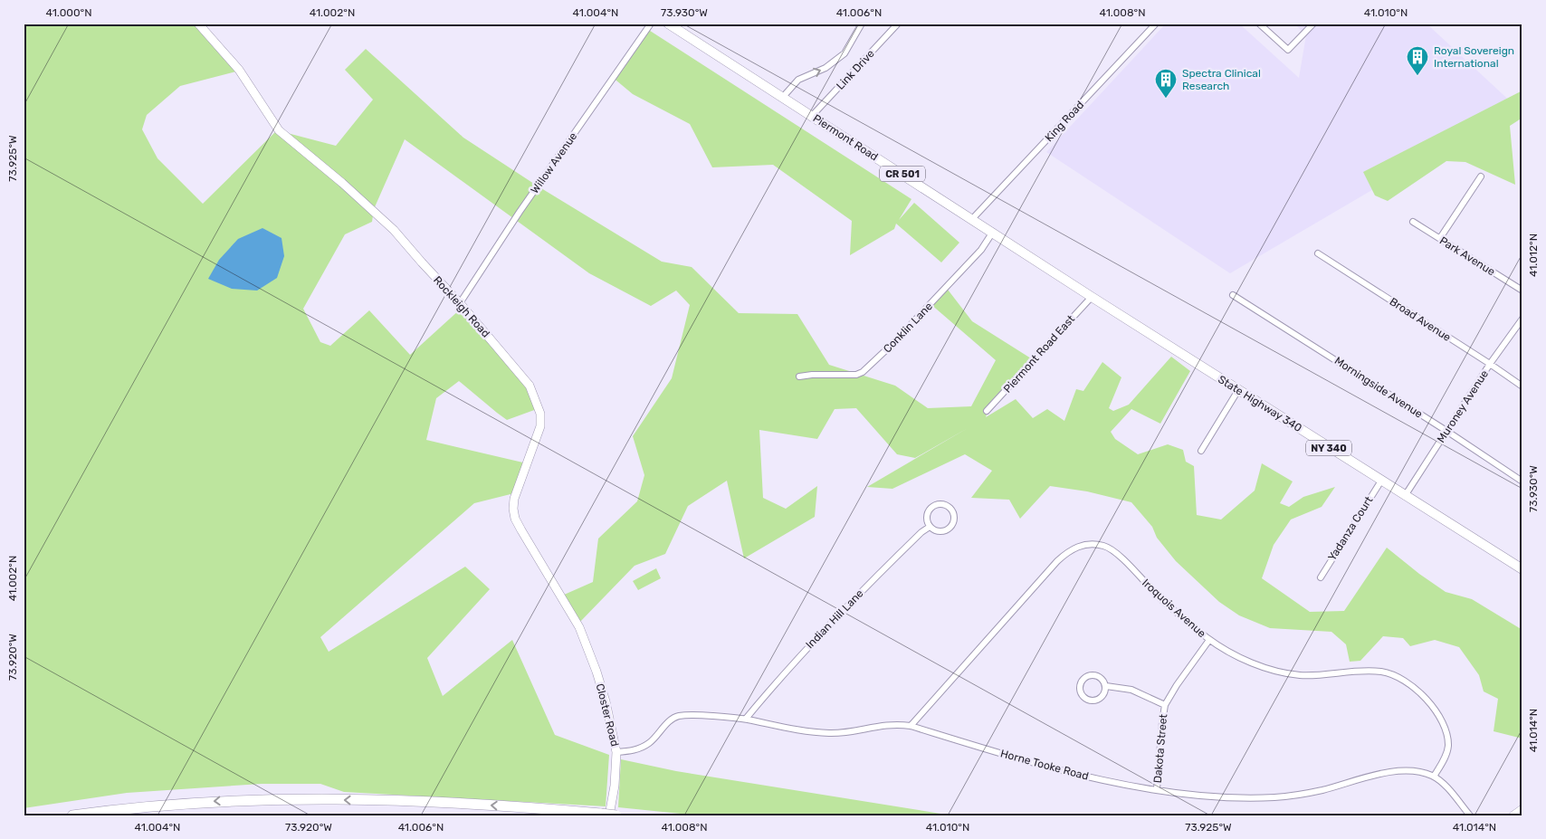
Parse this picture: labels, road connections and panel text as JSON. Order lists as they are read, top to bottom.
{
  "streets": {
    "main road": [
      "Piermont Road",
      "CR 501",
      "State Highway 340",
      "NY 340"
    ],
    "street": [
      "Link Drive",
      "King Road",
      "Willow Avenue",
      "Park Avenue",
      "Rockleigh Road",
      "Broad Avenue",
      "Conklin Lane",
      "Piermont Road East",
      "Morningside Avenue",
      "Muroney Avenue",
      "Yadanza Court",
      "Iroquois Avenue",
      "Indian Hill Lane",
      "Closter Road",
      "Dakota Street",
      "Horne Tooke Road"
    ]
  },
  "crossings": [
    ["Link Drive", "Piermont Road"],
    ["King Road", "Piermont Road"],
    ["Piermont Road", "Conklin Lane"],
    ["Piermont Road", "Piermont Road East"],
    ["Piermont Road", "State Highway 340"],
    ["Willow Avenue", "Rockleigh Road"],
    ["Rockleigh Road", "Closter Road"],
    ["Broad Avenue", "Muroney Avenue"],
    ["Morningside Avenue", "Muroney Avenue"],
    ["State Highway 340", "Muroney Avenue"],
    ["State Highway 340", "Yadanza Court"],
    ["Iroquois Avenue", "Dakota Street"],
    ["Iroquois Avenue", "Horne Tooke Road"],
    ["Indian Hill Lane", "Horne Tooke Road"],
    ["Closter Road", "Horne Tooke Road"],
    ["Dakota Street", "Horne Tooke Road"]
  ],
  "places": {
    "building": ["Royal Sovereign International", "Spectra Clinical Research"]
  },
  "coordinates": [
    "41.000°N",
    "41.002°N",
    "41.004°N",
    "73.930°W",
    "41.006°N",
    "41.008°N",
    "41.010°N",
    "73.925°W",
    "41.012°N",
    "73.920°W",
    "41.014°N"
  ]
}
